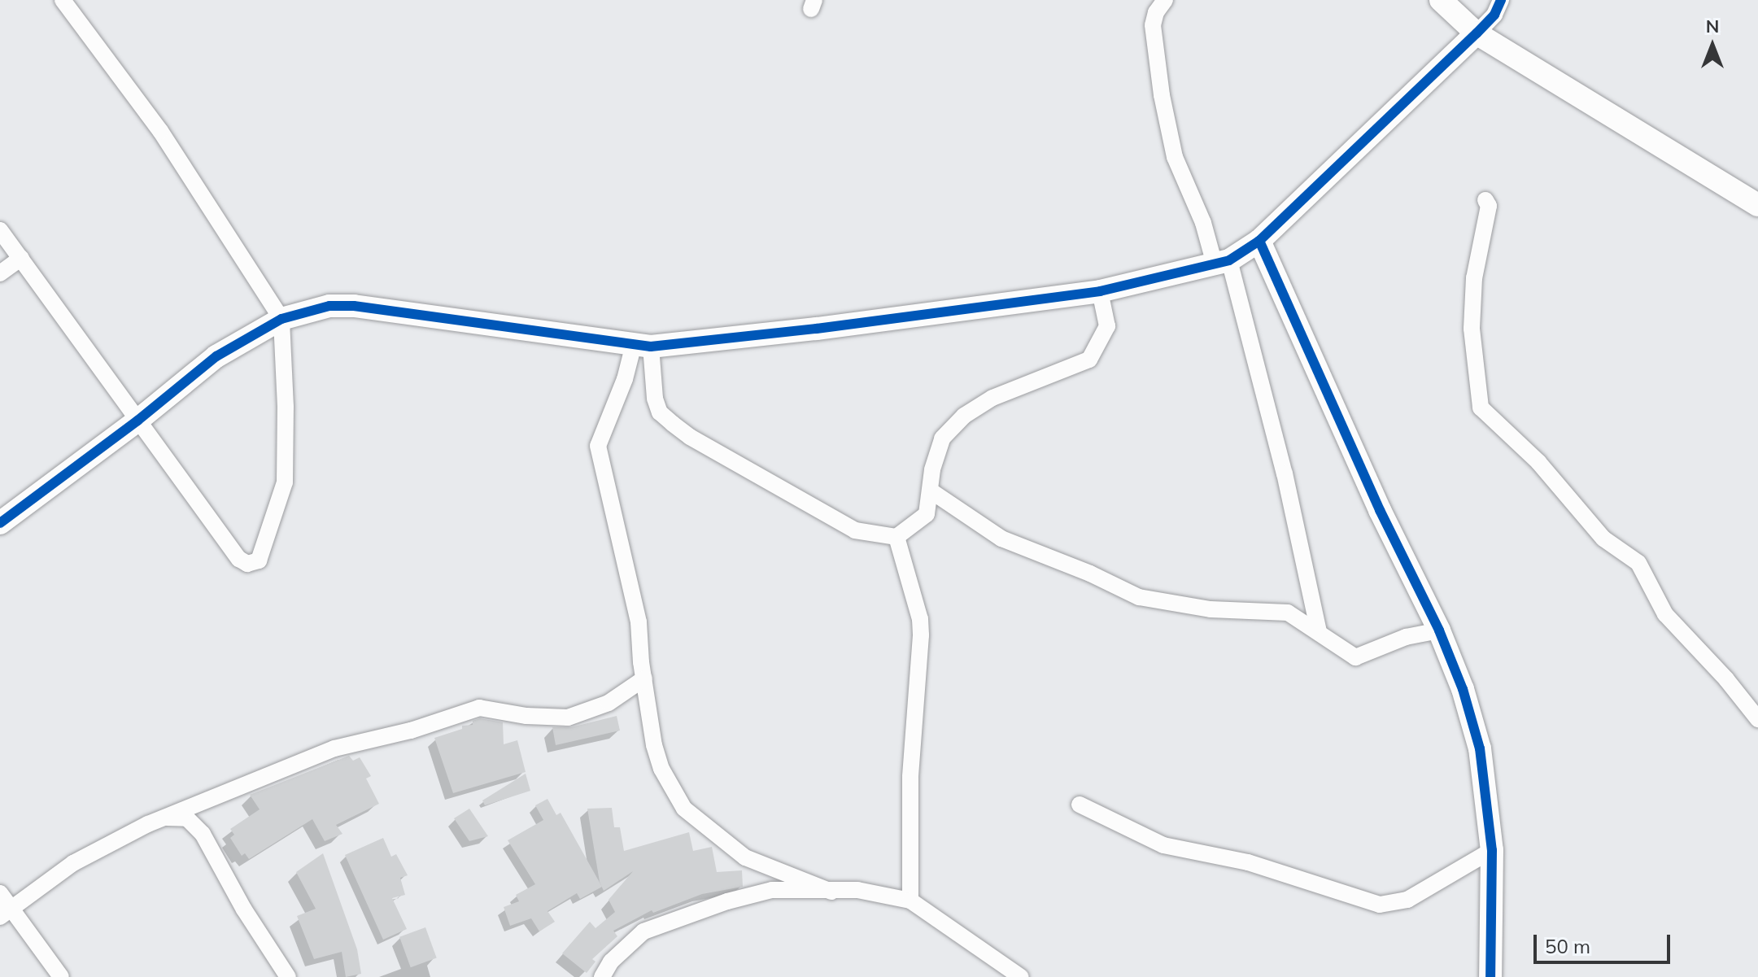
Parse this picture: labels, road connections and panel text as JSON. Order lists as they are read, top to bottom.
{
  "scale_bar": "50 m",
  "north": "top"
}
